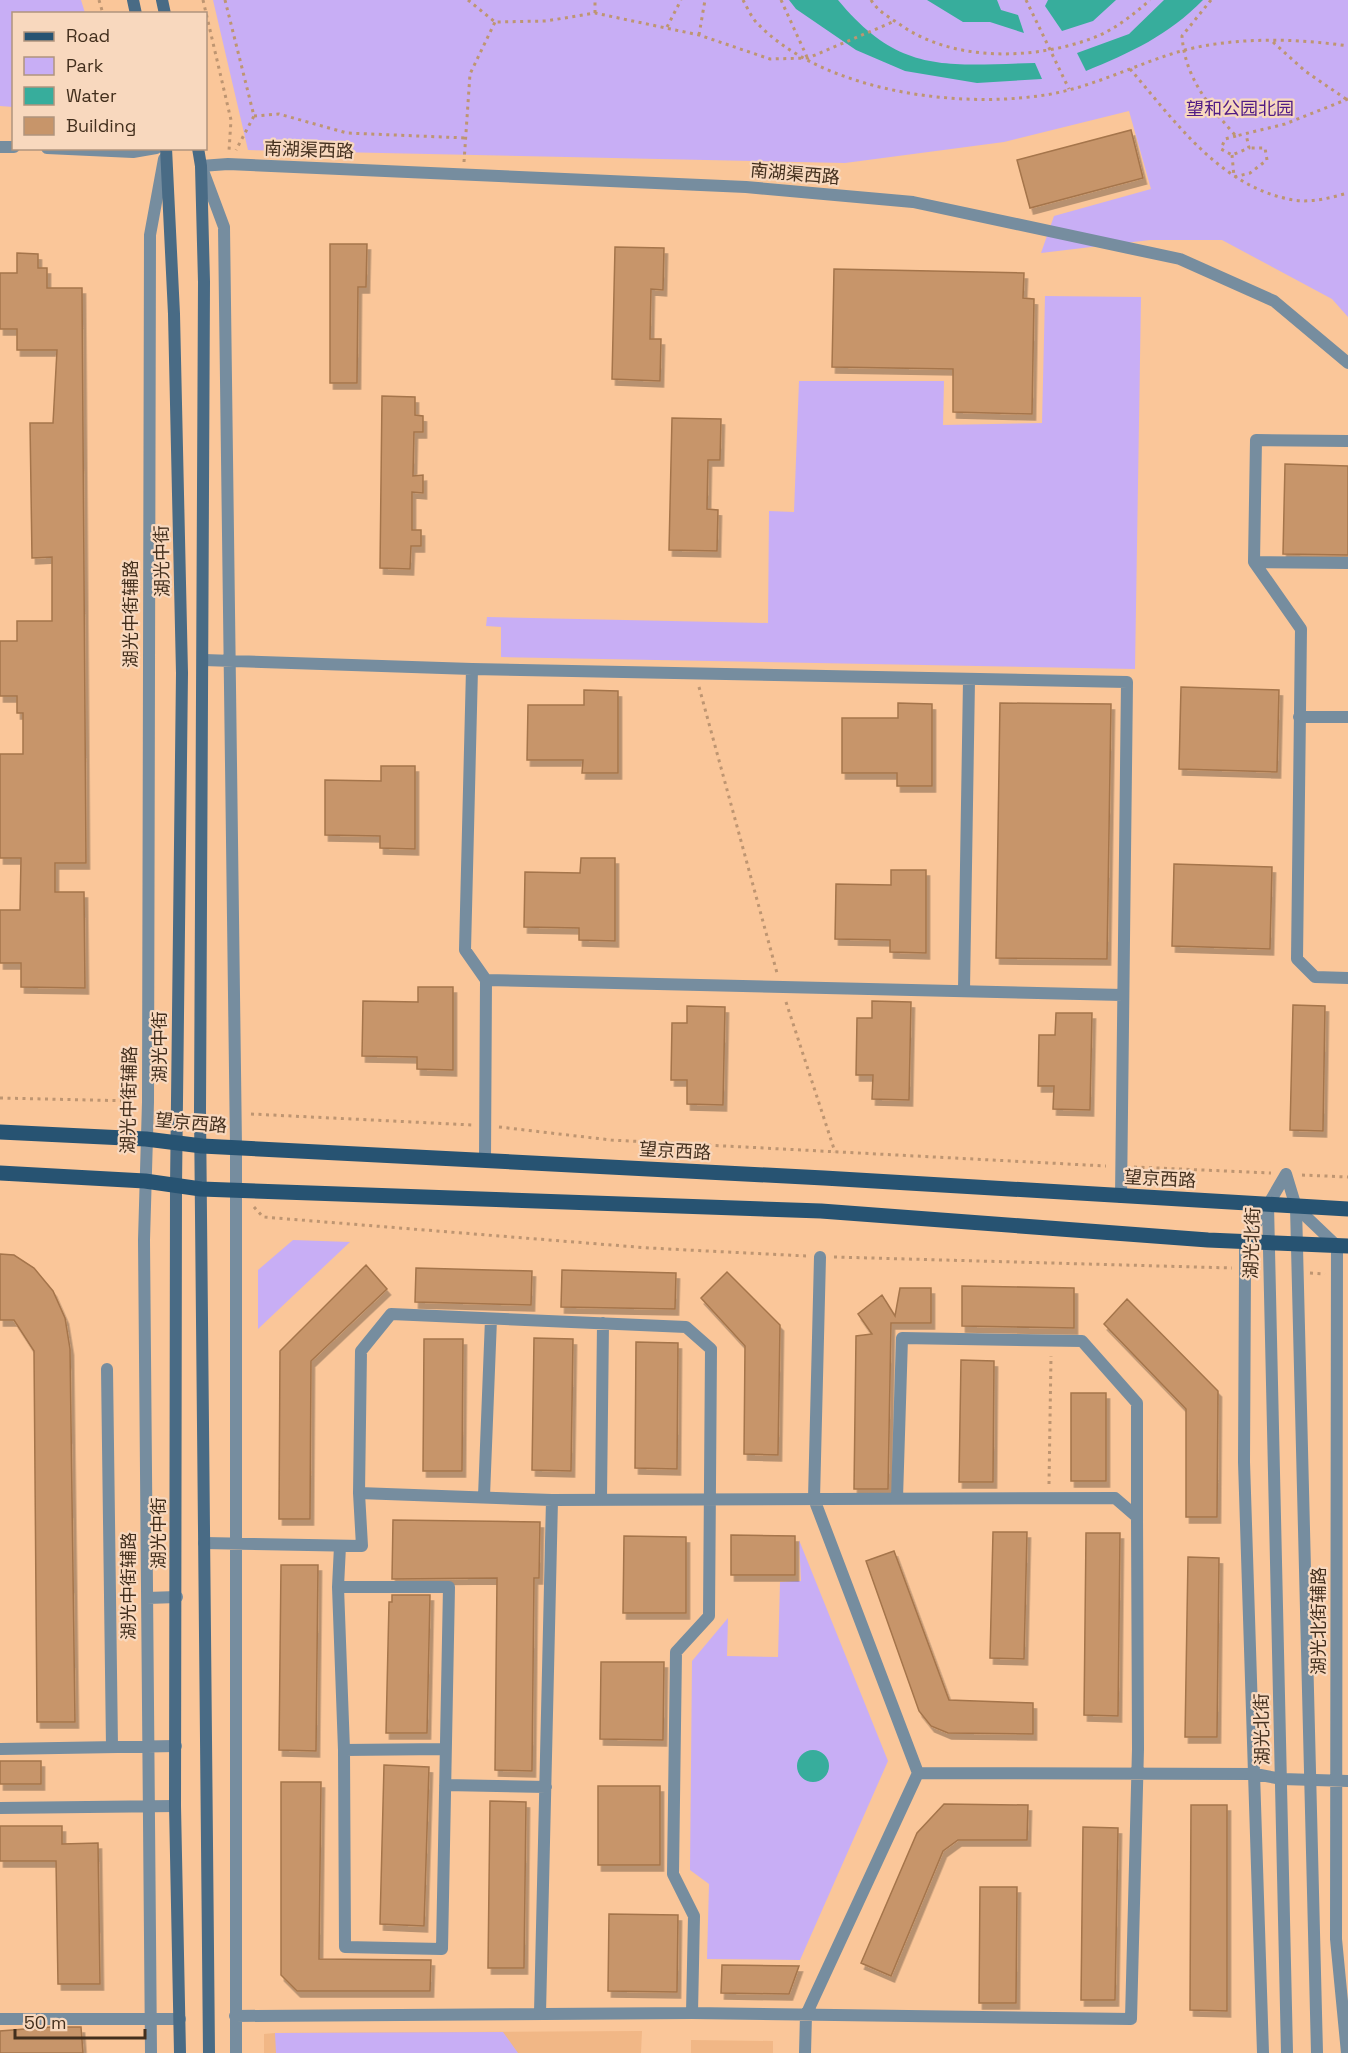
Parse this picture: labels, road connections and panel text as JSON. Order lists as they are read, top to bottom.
{
  "streets": {
    "main road": ["湖光中街", "望京西路"],
    "street": [
      "南湖渠西路",
      "湖光中街辅路",
      "湖光北街",
      "湖光北街辅路"
    ]
  },
  "crossings": [
    ["湖光中街", "望京西路"],
    ["湖光中街辅路", "望京西路"],
    ["望京西路", "湖光北街"]
  ],
  "parks": ["望和公园北园"],
  "legend": [
    "Road",
    "Park",
    "Water",
    "Building"
  ],
  "scale_bar": "50 m"
}
